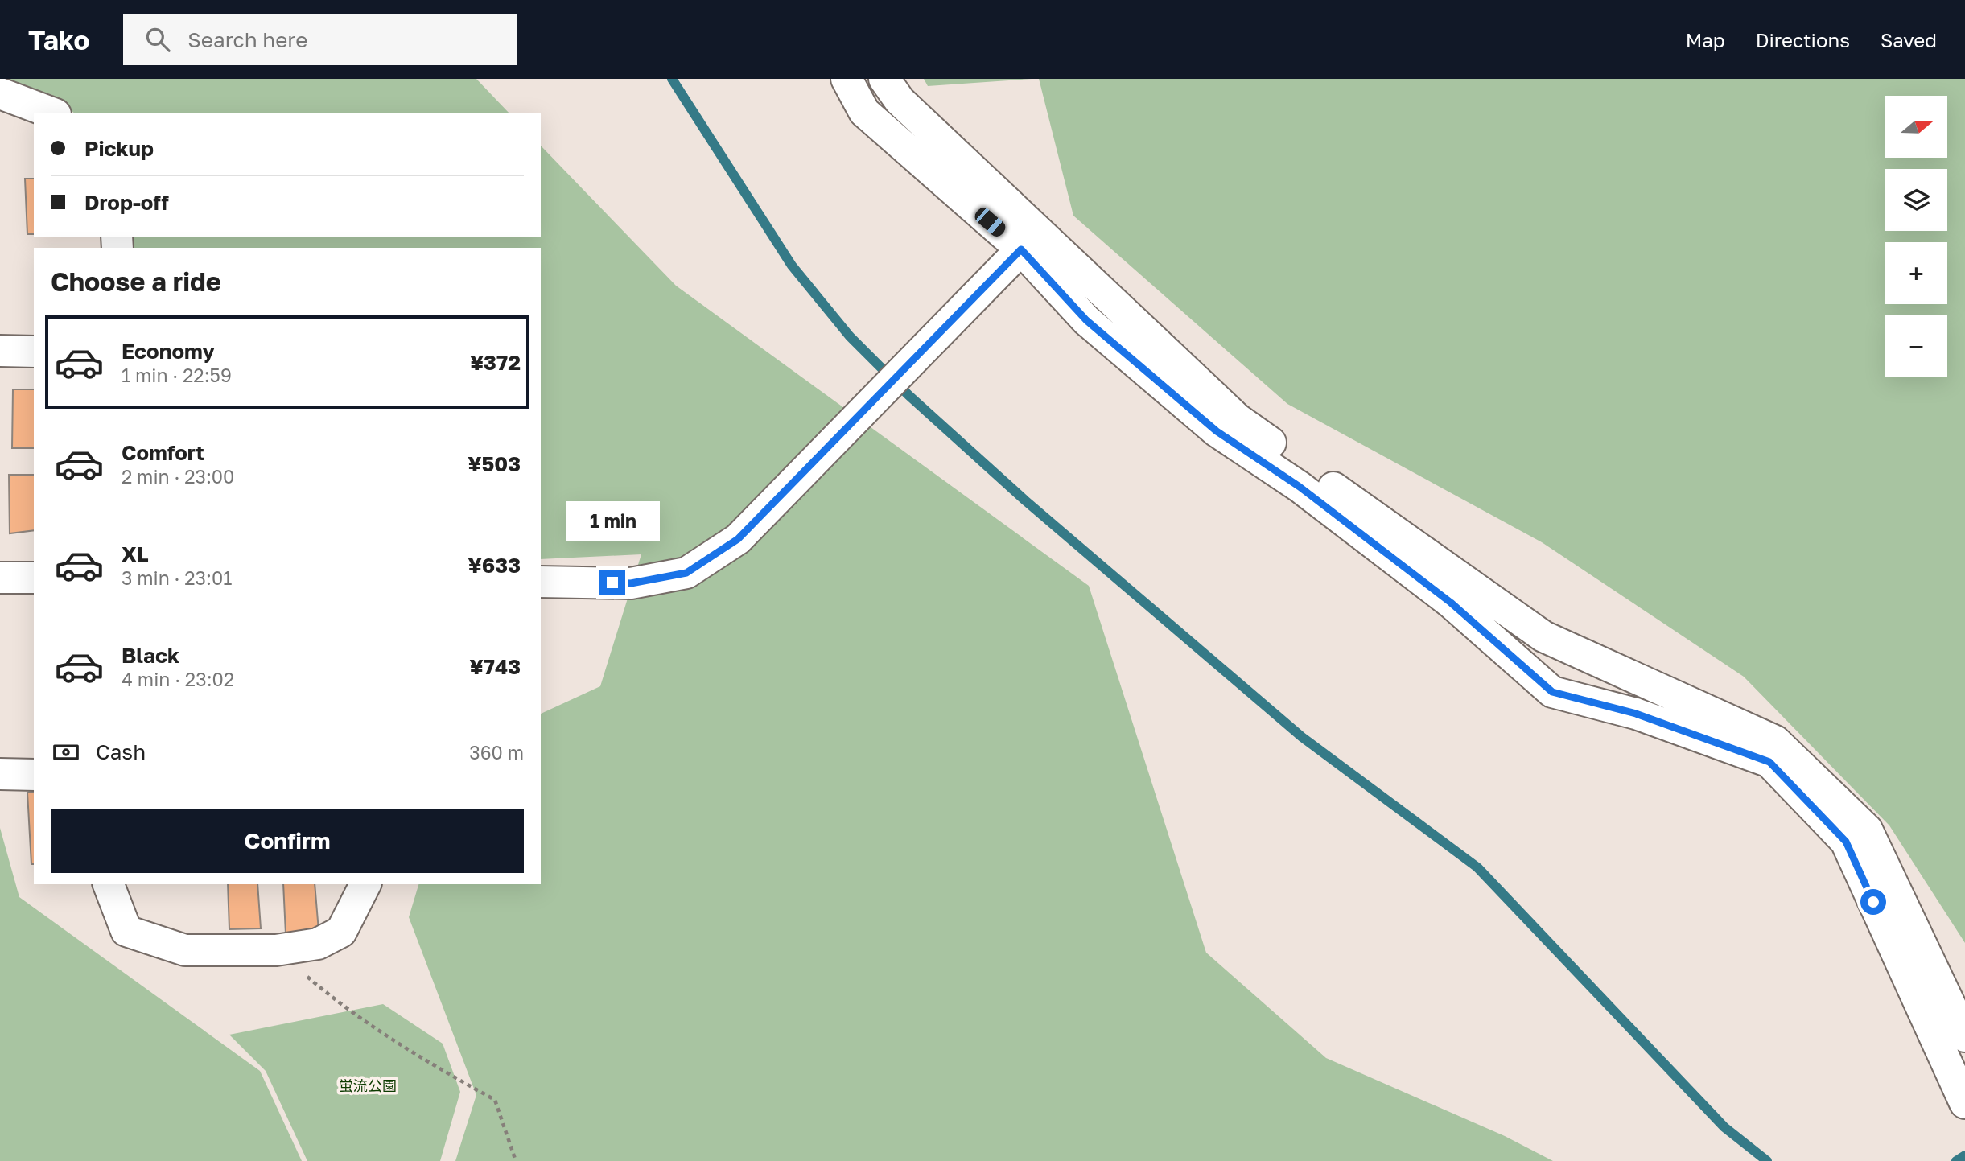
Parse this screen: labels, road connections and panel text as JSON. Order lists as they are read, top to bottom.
{
  "parks": ["蛍流公園"],
  "north": "right",
  "page": {
    "header": "Tako",
    "search": "Search here",
    "nav": ["Map", "Directions", "Saved"],
    "map_buttons": ["+", "−"],
    "banner": ["Pickup", "Drop-off"],
    "heading": "Choose a ride",
    "list": [
      {
        "name": "Economy",
        "note": "1 min · 22:59",
        "value": "¥372"
      },
      {
        "name": "Comfort",
        "note": "2 min · 23:00",
        "value": "¥503"
      },
      {
        "name": "XL",
        "note": "3 min · 23:01",
        "value": "¥633"
      },
      {
        "name": "Black",
        "note": "4 min · 23:02",
        "value": "¥743"
      }
    ],
    "bubble": "1 min",
    "pay": ["Cash", "360 m"],
    "buttons": "Confirm"
  }
}
